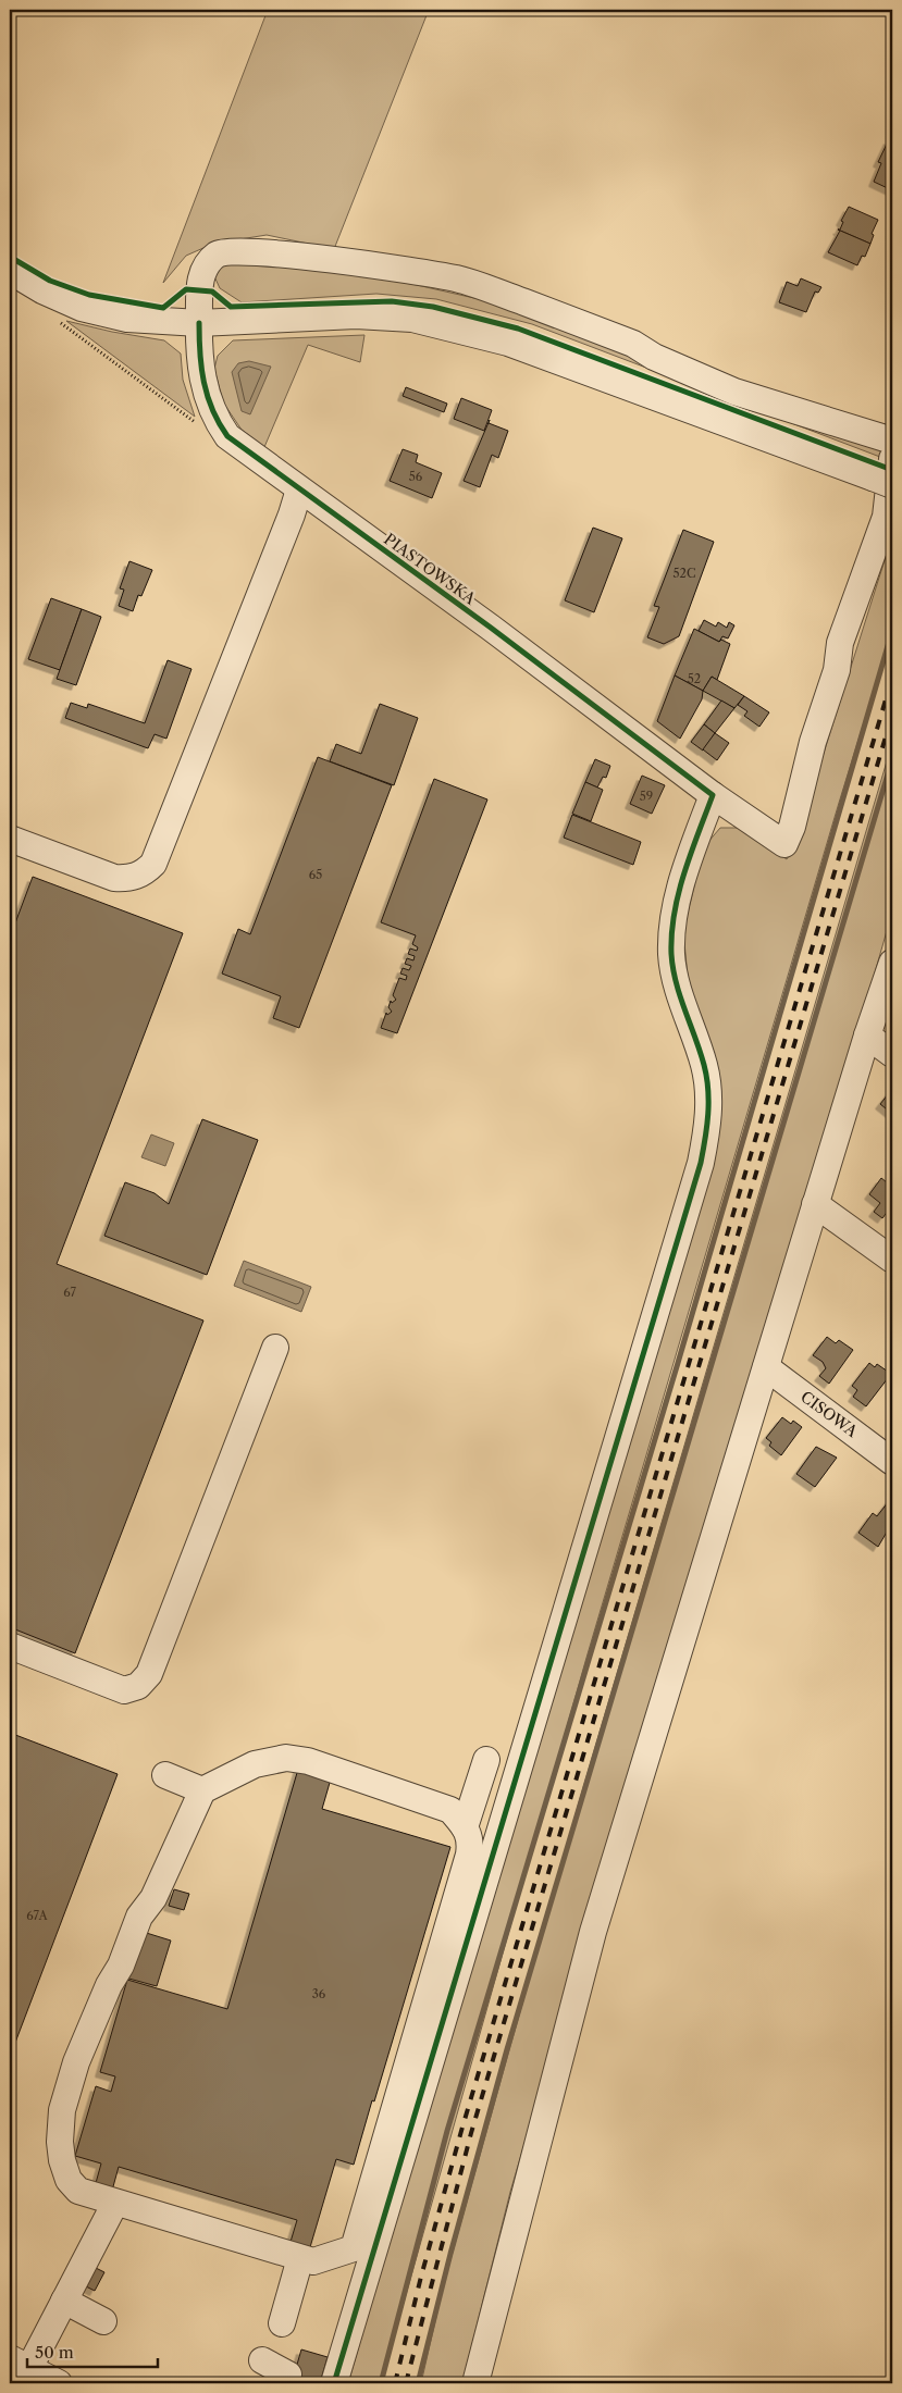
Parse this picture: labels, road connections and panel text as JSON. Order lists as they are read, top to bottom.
{
  "streets": {
    "street": ["PIASTOWSKA", "CISOWA"]
  },
  "house_numbers": [
    "56",
    "52C",
    "52",
    "59",
    "65",
    "67",
    "67A",
    "36"
  ],
  "scale_bar": "50 m"
}
